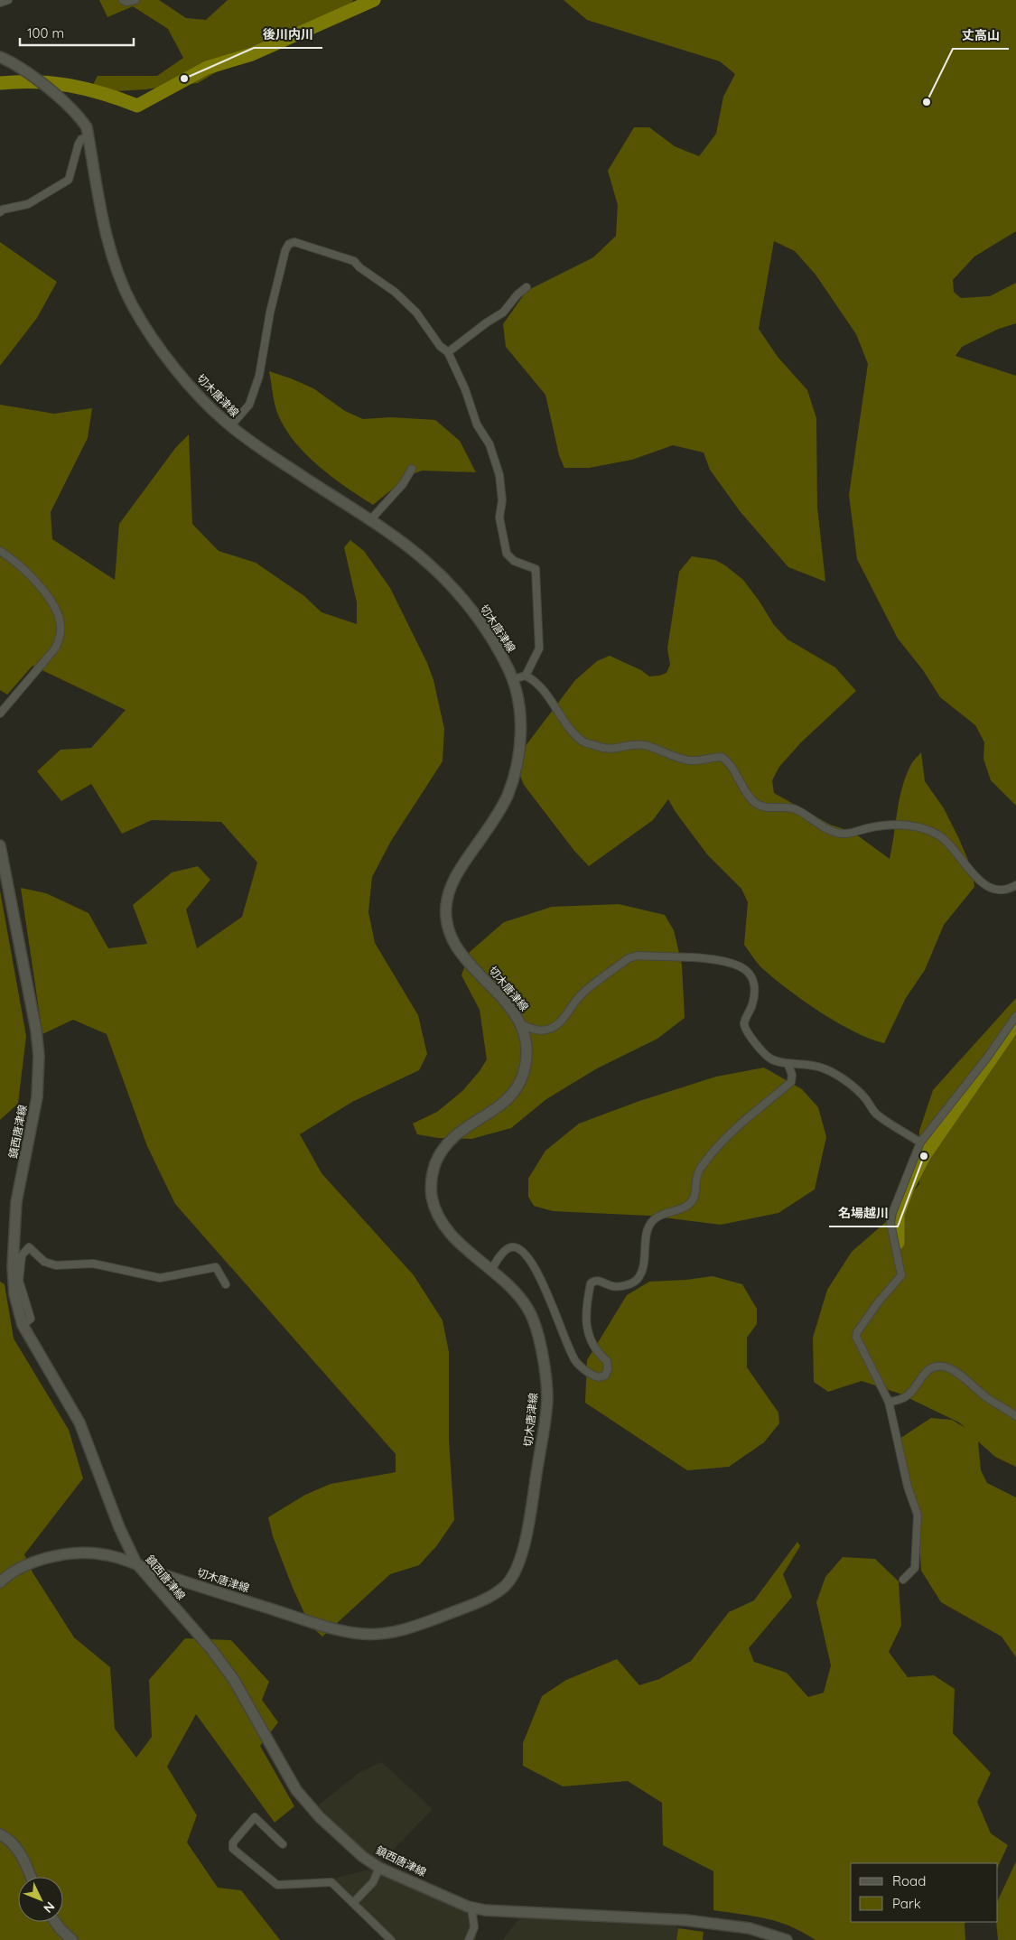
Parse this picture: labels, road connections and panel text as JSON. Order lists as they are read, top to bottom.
{
  "streets": {
    "main road": ["切木唐津線", "鎮西唐津線"]
  },
  "crossings": [
    ["切木唐津線", "鎮西唐津線"]
  ],
  "places": ["後川内川", "丈高山", "名場越川"],
  "legend": ["Road", "Park"],
  "scale_bar": "100 m",
  "north": "bottom right"
}
